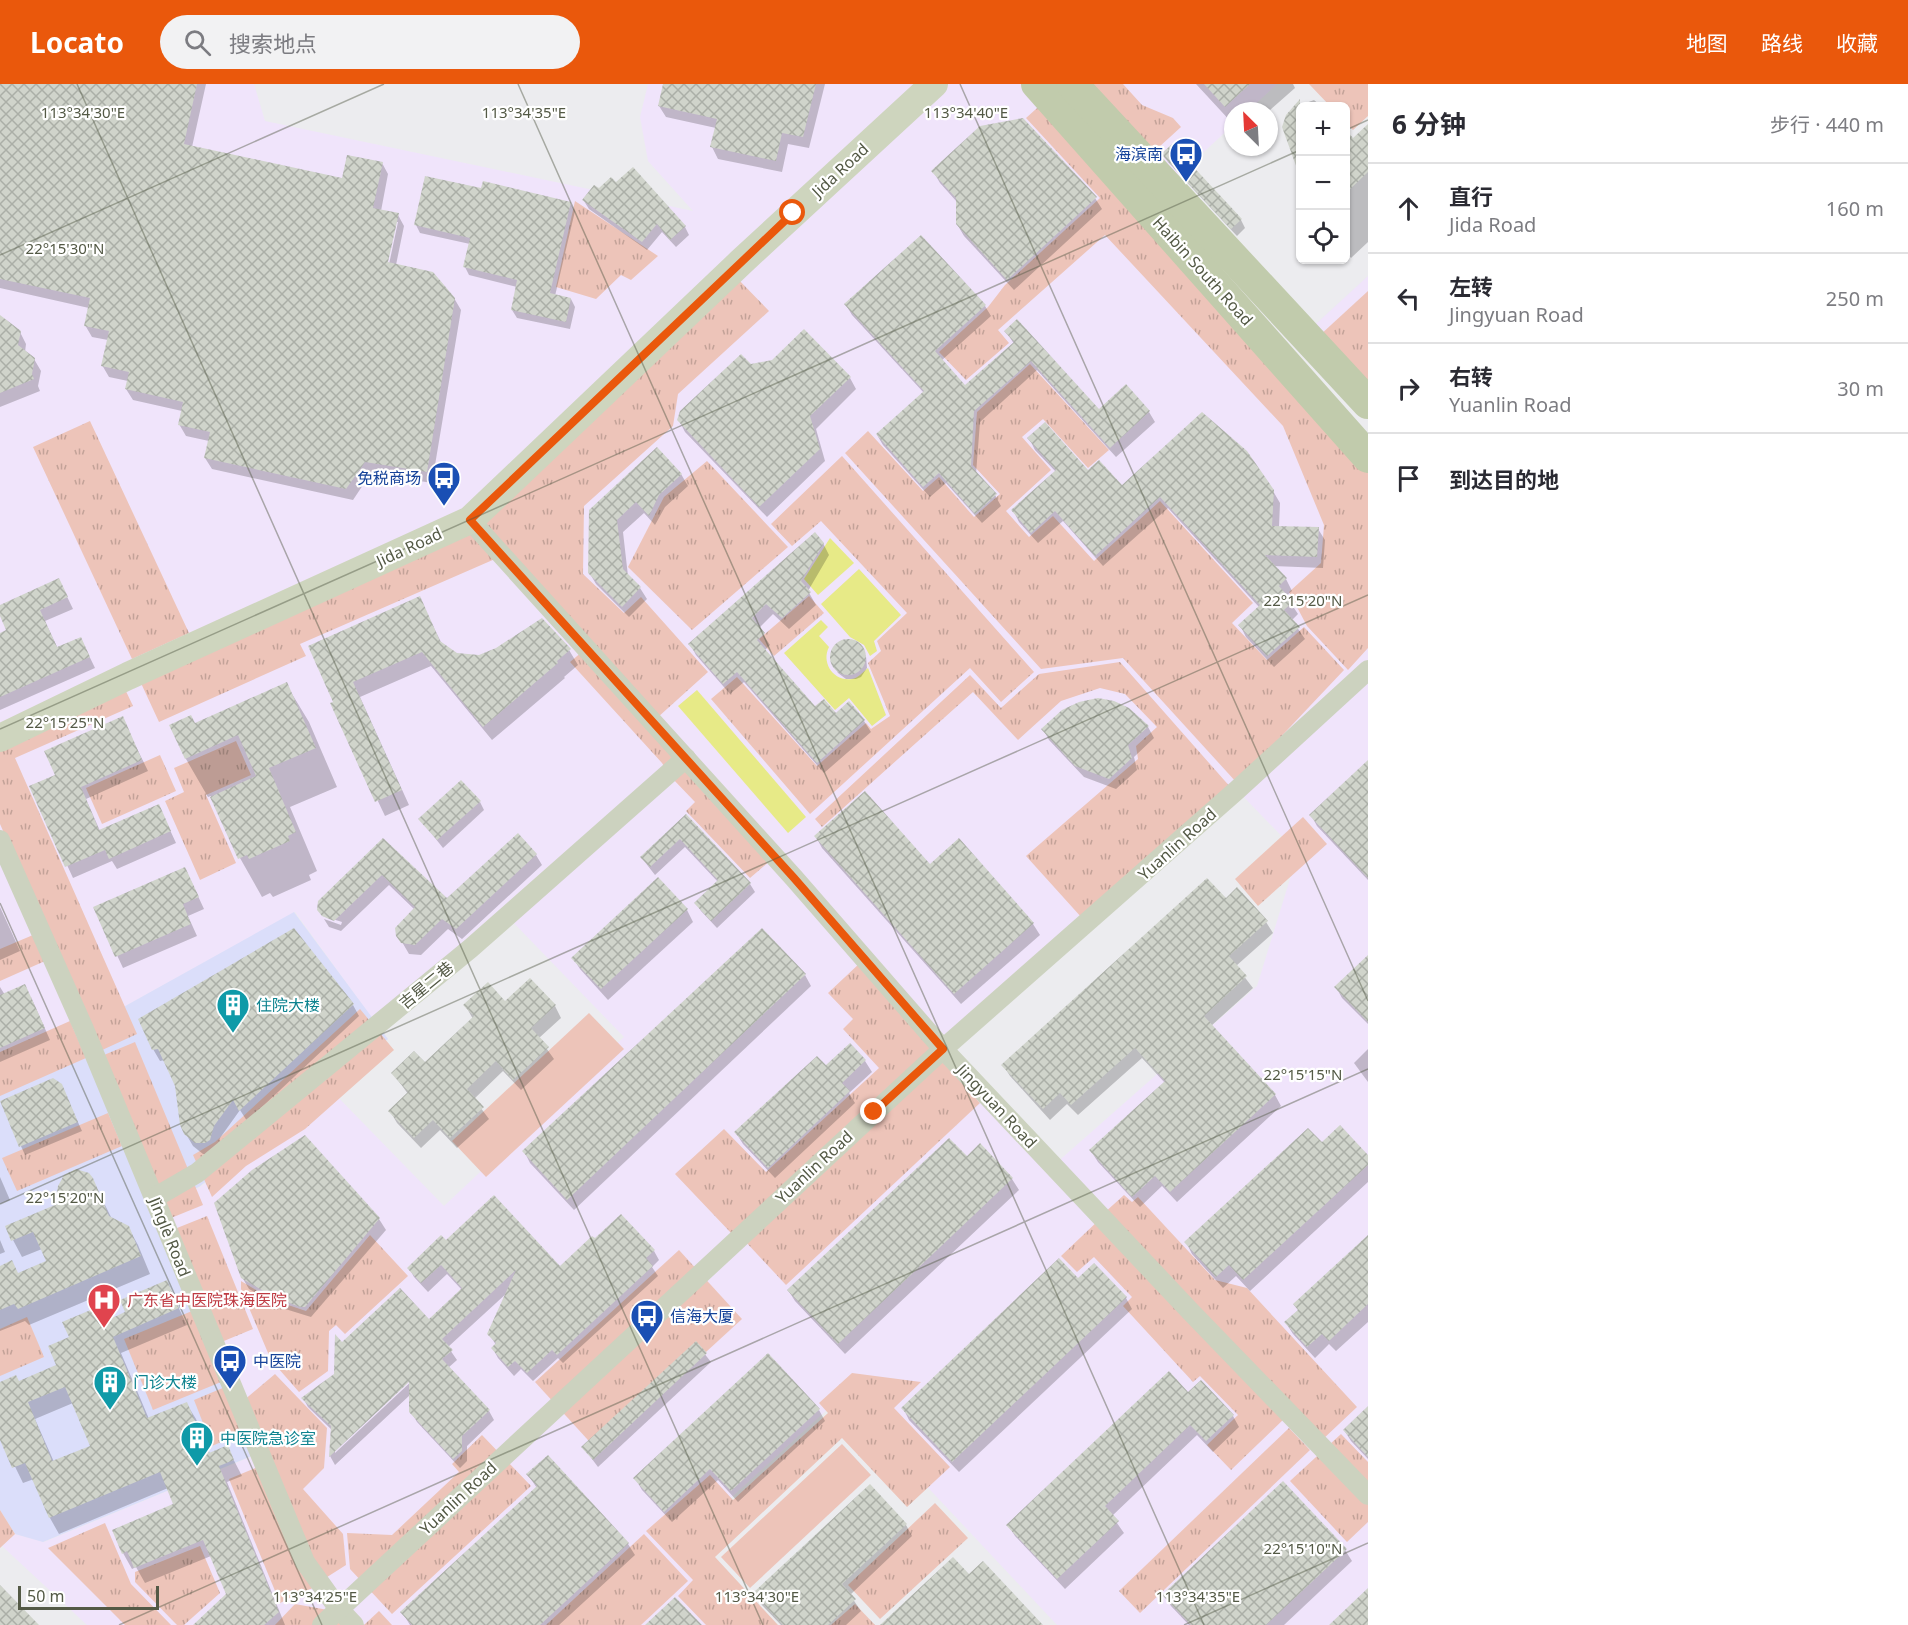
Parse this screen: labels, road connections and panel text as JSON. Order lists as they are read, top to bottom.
{
  "streets": {
    "main road": ["Jida Road", "Haibin South Road"],
    "street": [
      "Yuanlin Road",
      "吉星二巷",
      "Jingyuan Road",
      "Jǐnglè Road"
    ]
  },
  "crossings": [
    ["Jida Road", "Jingyuan Road"],
    ["Yuanlin Road", "Jingyuan Road"],
    ["Yuanlin Road", "Jǐnglè Road"],
    ["吉星二巷", "Jingyuan Road"],
    ["吉星二巷", "Jǐnglè Road"]
  ],
  "places": {
    "bus stop": [
      "海滨南",
      "免税商场",
      "信海大厦",
      "中医院"
    ],
    "building": ["住院大楼", "门诊大楼", "中医院急诊室"],
    "hospital": ["广东省中医院珠海医院"]
  },
  "scale_bar": "50 m",
  "north": "top left",
  "page": {
    "header": "Locato",
    "search": "搜索地点",
    "nav": ["地图", "路线", "收藏"],
    "heading": ["6 分钟", "步行 · 440 m"],
    "map_buttons": ["+", "−"],
    "list": [
      ["直行", "Jida Road", "160 m"],
      ["左转", "Jingyuan Road", "250 m"],
      ["右转", "Yuanlin Road", "30 m"],
      "到达目的地"
    ],
    "scale": "50 m"
  },
  "coordinates": [
    "113°34'40\"E",
    "113°34'30\"E",
    "113°34'35\"E",
    "22°15'30\"N",
    "22°15'20\"N",
    "22°15'25\"N",
    "22°15'15\"N",
    "22°15'10\"N",
    "113°34'25\"E"
  ]
}
